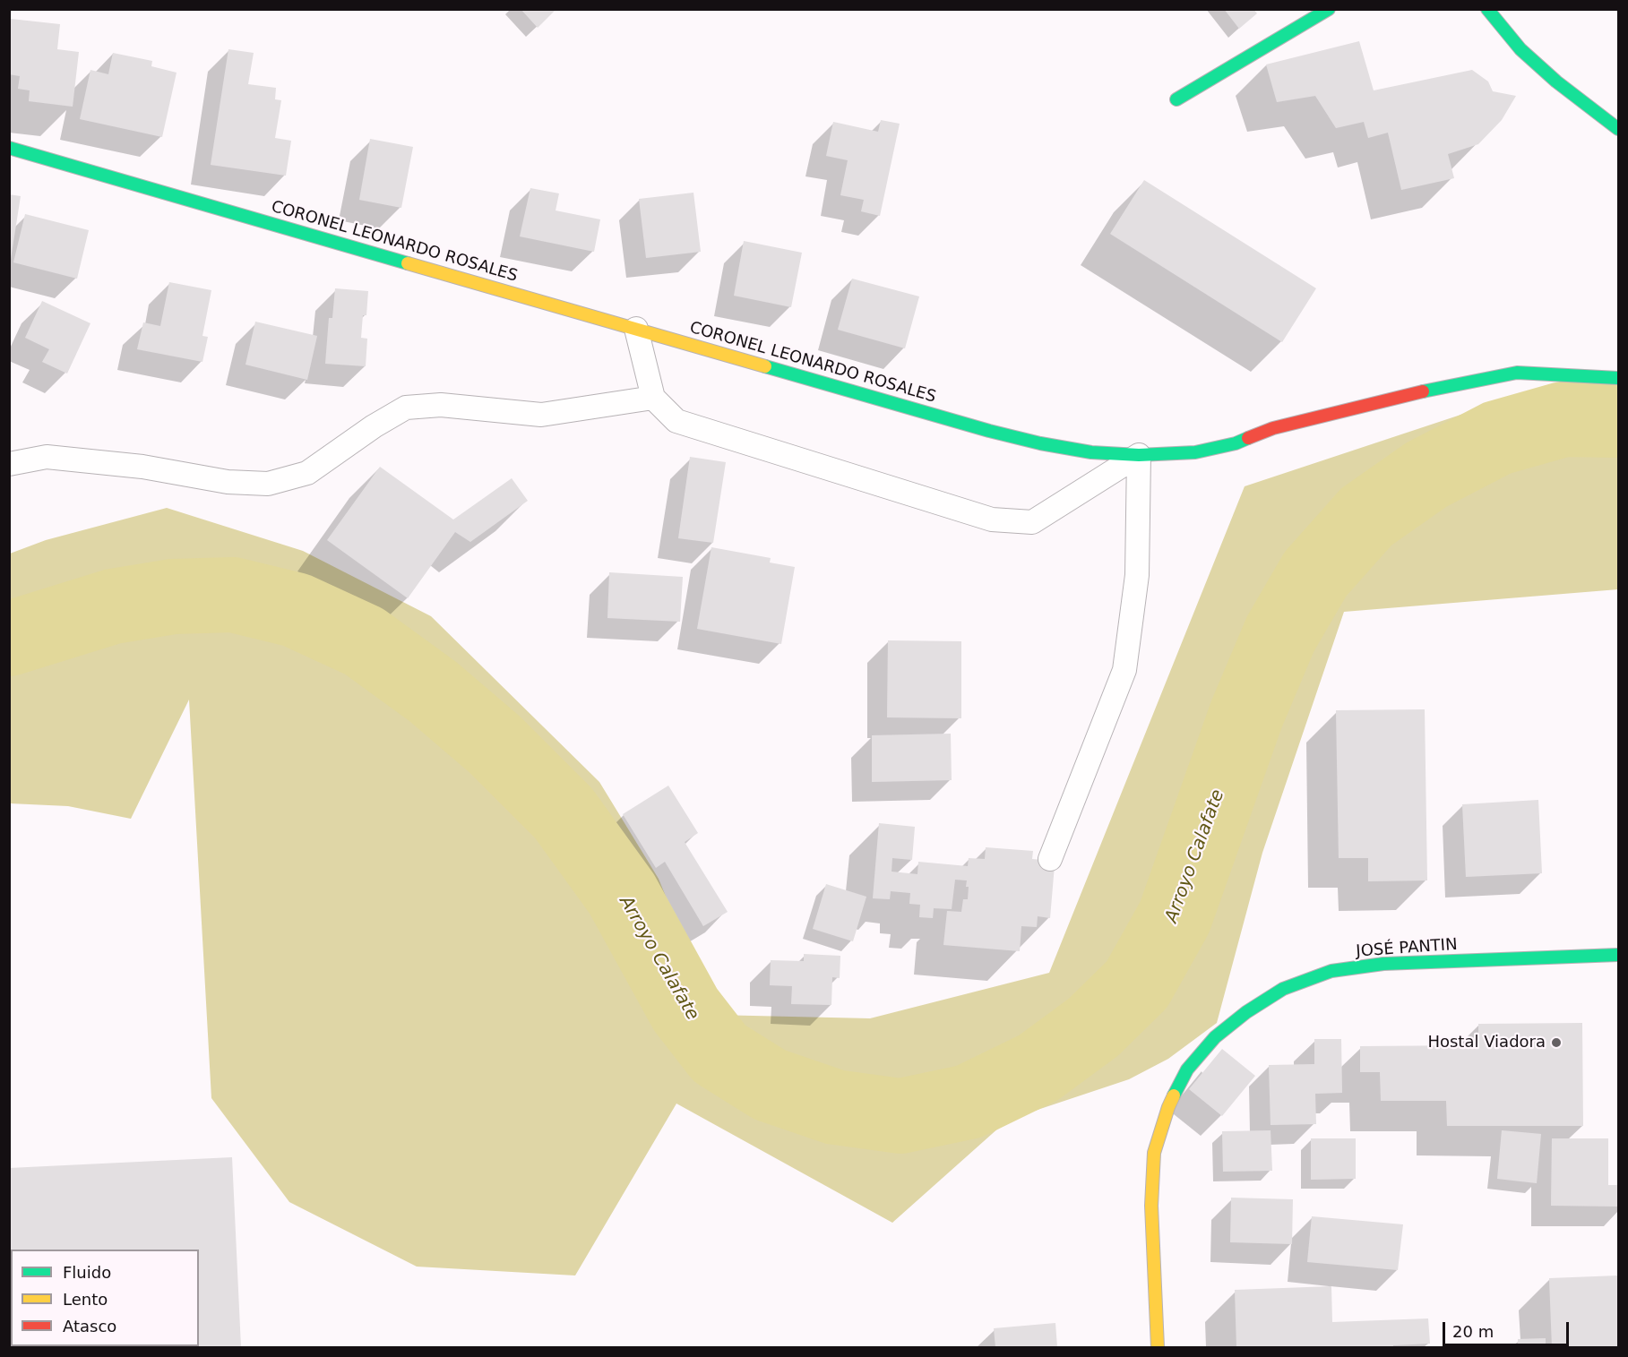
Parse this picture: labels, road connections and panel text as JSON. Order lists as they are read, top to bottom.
{
  "streets": {
    "main road": ["CORONEL LEONARDO ROSALES", "JOSÉ PANTIN"]
  },
  "water": ["Arroyo Calafate"],
  "places": ["Hostal Viadora"],
  "legend": ["Fluido", "Lento", "Atasco"],
  "scale_bar": "20 m"
}
